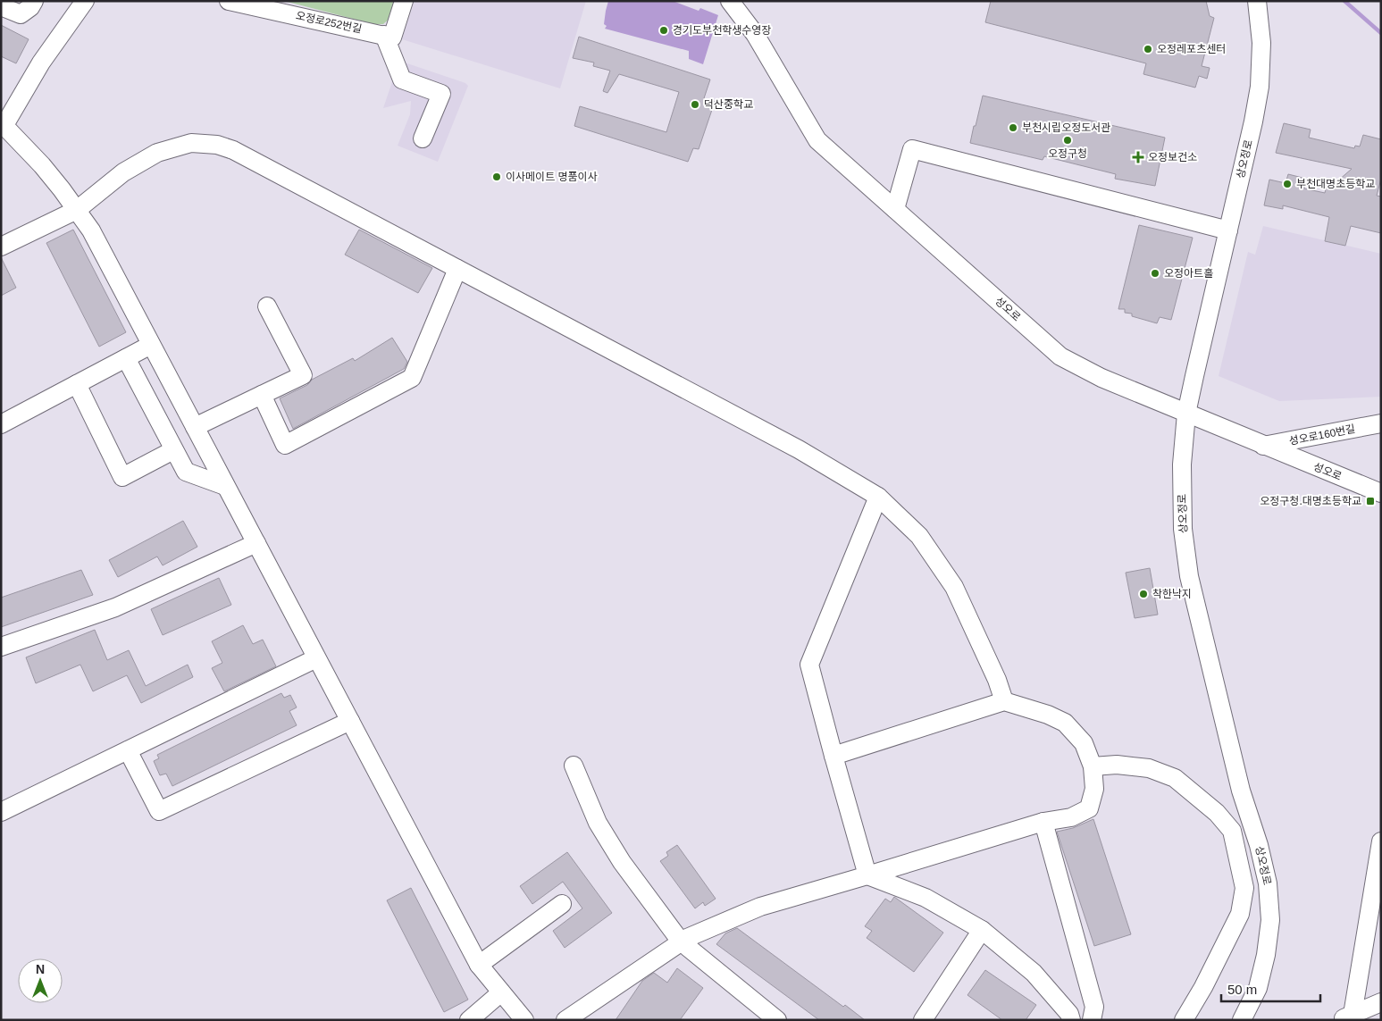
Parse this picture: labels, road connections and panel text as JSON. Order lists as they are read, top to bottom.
{
  "streets": {
    "street": [
      "오정로252번길",
      "상오정로",
      "성오로",
      "성오로160번길"
    ]
  },
  "crossings": [
    ["상오정로", "성오로"],
    ["성오로", "성오로160번길"]
  ],
  "places": {
    "other": [
      "경기도부천학생수영장",
      "오정레포츠센터",
      "덕산중학교",
      "부천시립오정도서관",
      "오정구청",
      "이사메이트 명품이사",
      "부천대명초등학교",
      "오정아트홀",
      "착한낙지"
    ],
    "health": ["오정보건소"],
    "transit": ["오정구청.대명초등학교"]
  },
  "scale_bar": "50 m",
  "north": "top"
}
